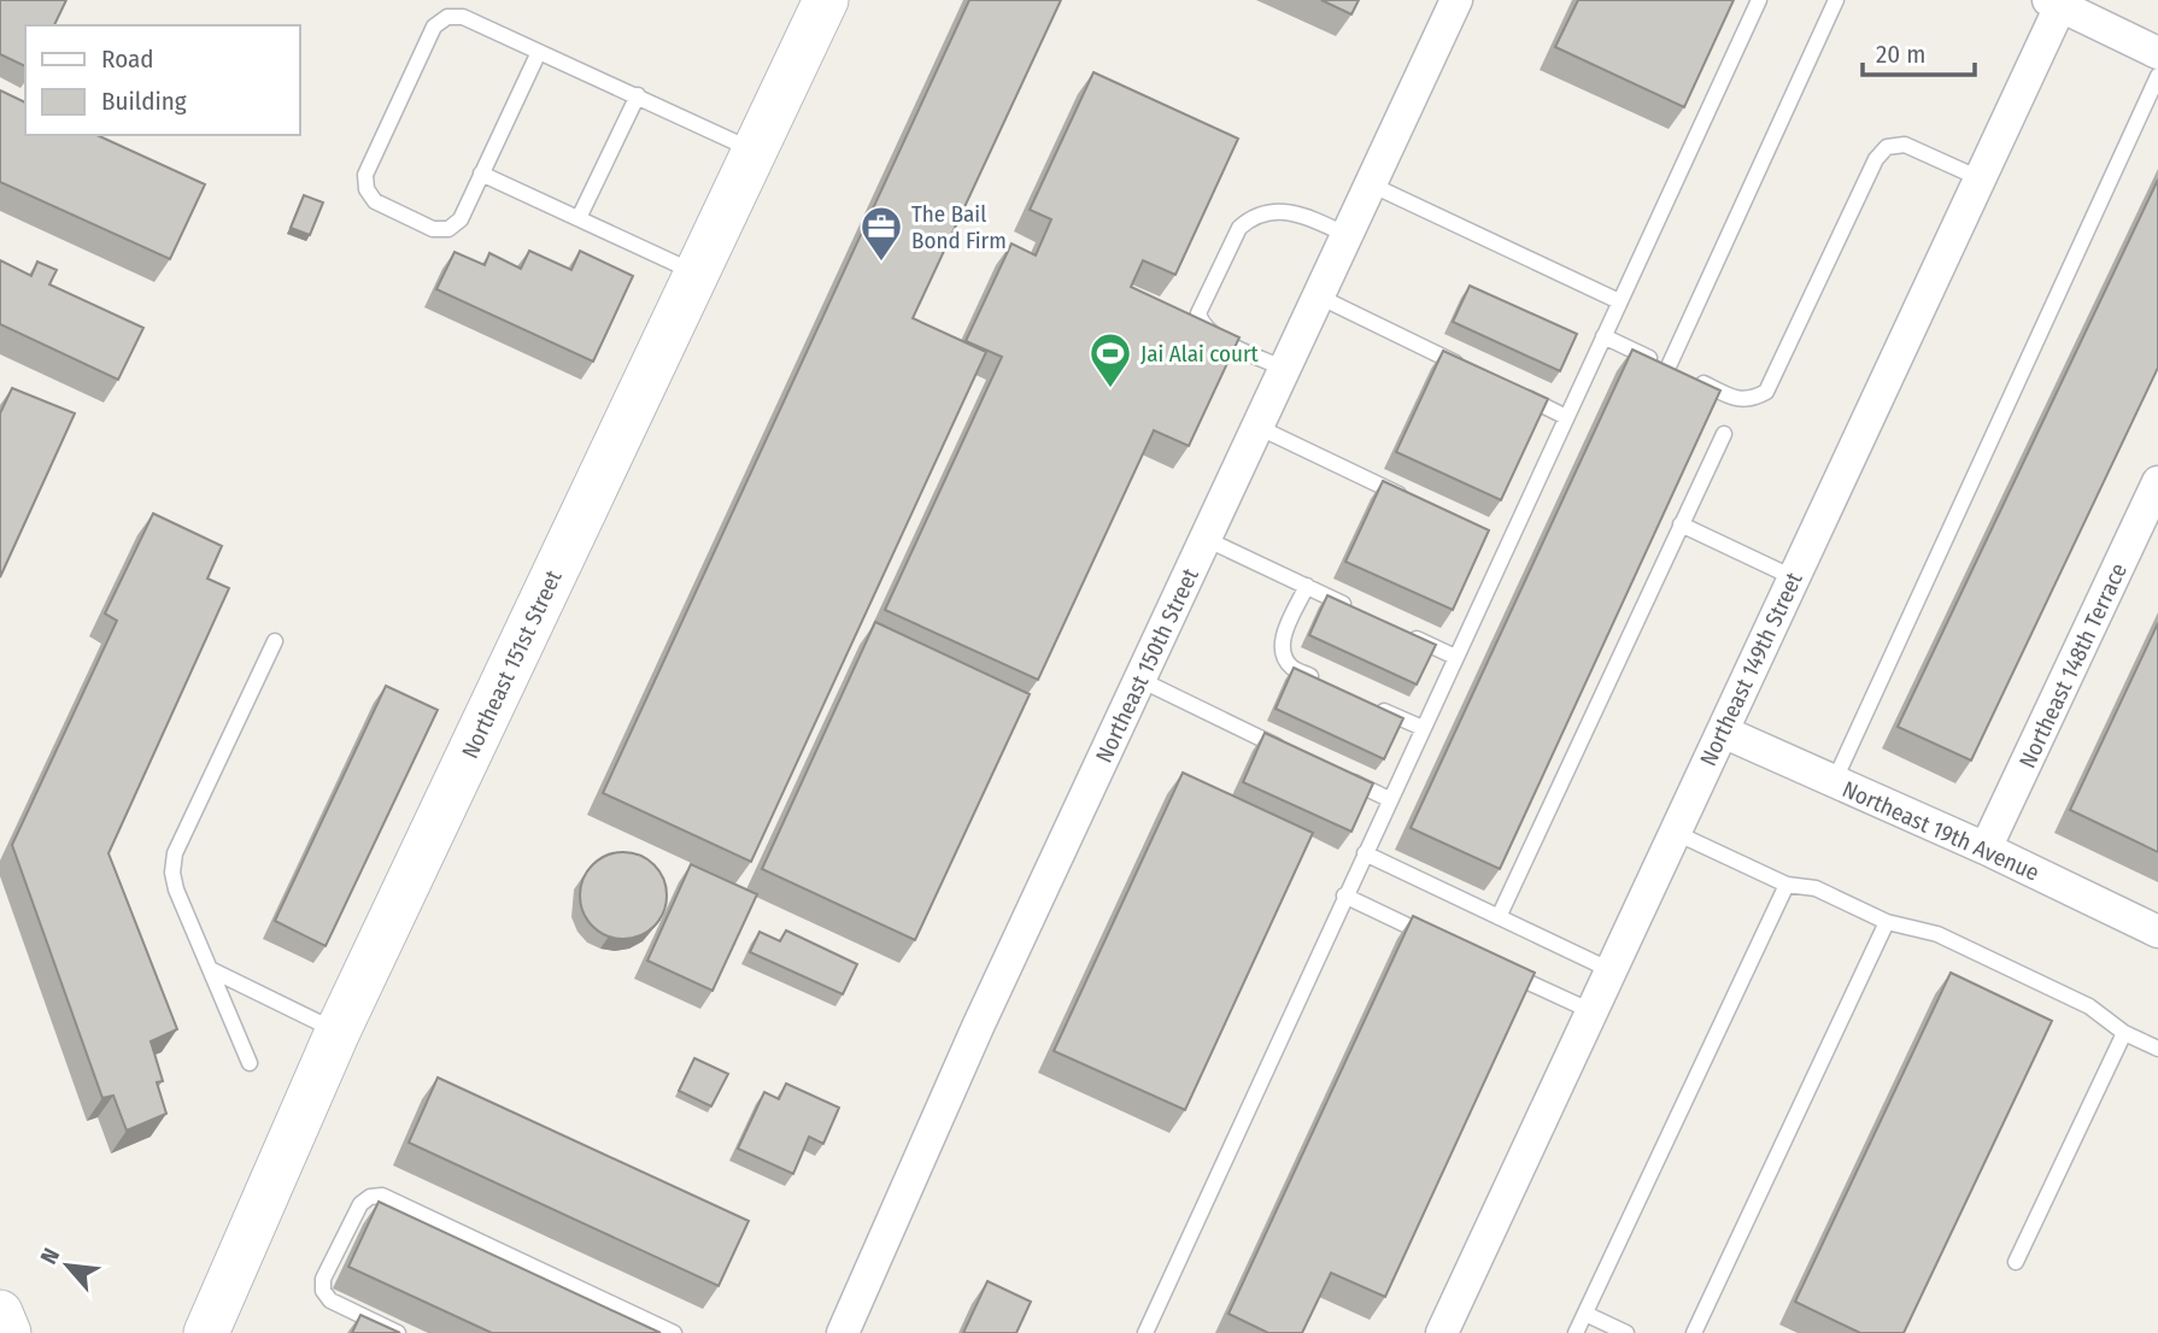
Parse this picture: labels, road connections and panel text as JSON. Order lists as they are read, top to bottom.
{
  "streets": {
    "street": [
      "Northeast 151st Street",
      "Northeast 150th Street",
      "Northeast 148th Terrace",
      "Northeast 149th Street",
      "Northeast 19th Avenue"
    ]
  },
  "crossings": [
    ["Northeast 148th Terrace", "Northeast 19th Avenue"],
    ["Northeast 149th Street", "Northeast 19th Avenue"]
  ],
  "places": {
    "office": ["The Bail Bond Firm"],
    "sports": ["Jai Alai court"]
  },
  "legend": ["Road", "Building"],
  "scale_bar": "20 m",
  "north": "top left"
}
